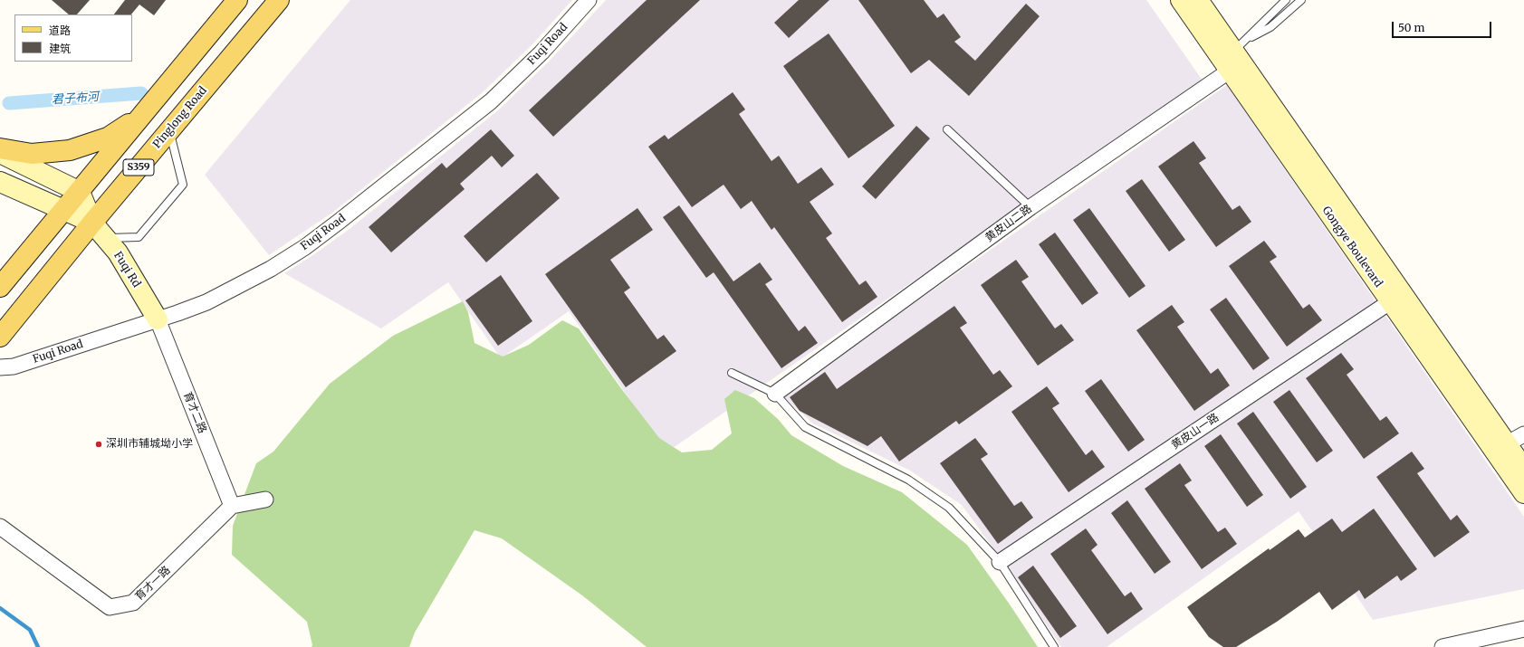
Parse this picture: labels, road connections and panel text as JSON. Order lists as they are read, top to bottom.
{
  "streets": {
    "main road": ["Pinglong Road", "S359"],
    "street": [
      "Fuqi Road",
      "黄皮山二路",
      "Gongye Boulevard",
      "Fuqi Rd",
      "育才二路",
      "黄皮山一路",
      "育才一路"
    ]
  },
  "crossings": [
    ["Fuqi Road", "Fuqi Rd"],
    ["Fuqi Road", "育才二路"],
    ["Pinglong Road", "Fuqi Rd"],
    ["黄皮山二路", "Gongye Boulevard"],
    ["Gongye Boulevard", "黄皮山一路"],
    ["Fuqi Rd", "育才二路"],
    ["育才二路", "育才一路"]
  ],
  "water": ["君子布河"],
  "places": ["深圳市辅城坳小学"],
  "legend": ["道路", "建筑"],
  "scale_bar": "50 m"
}
